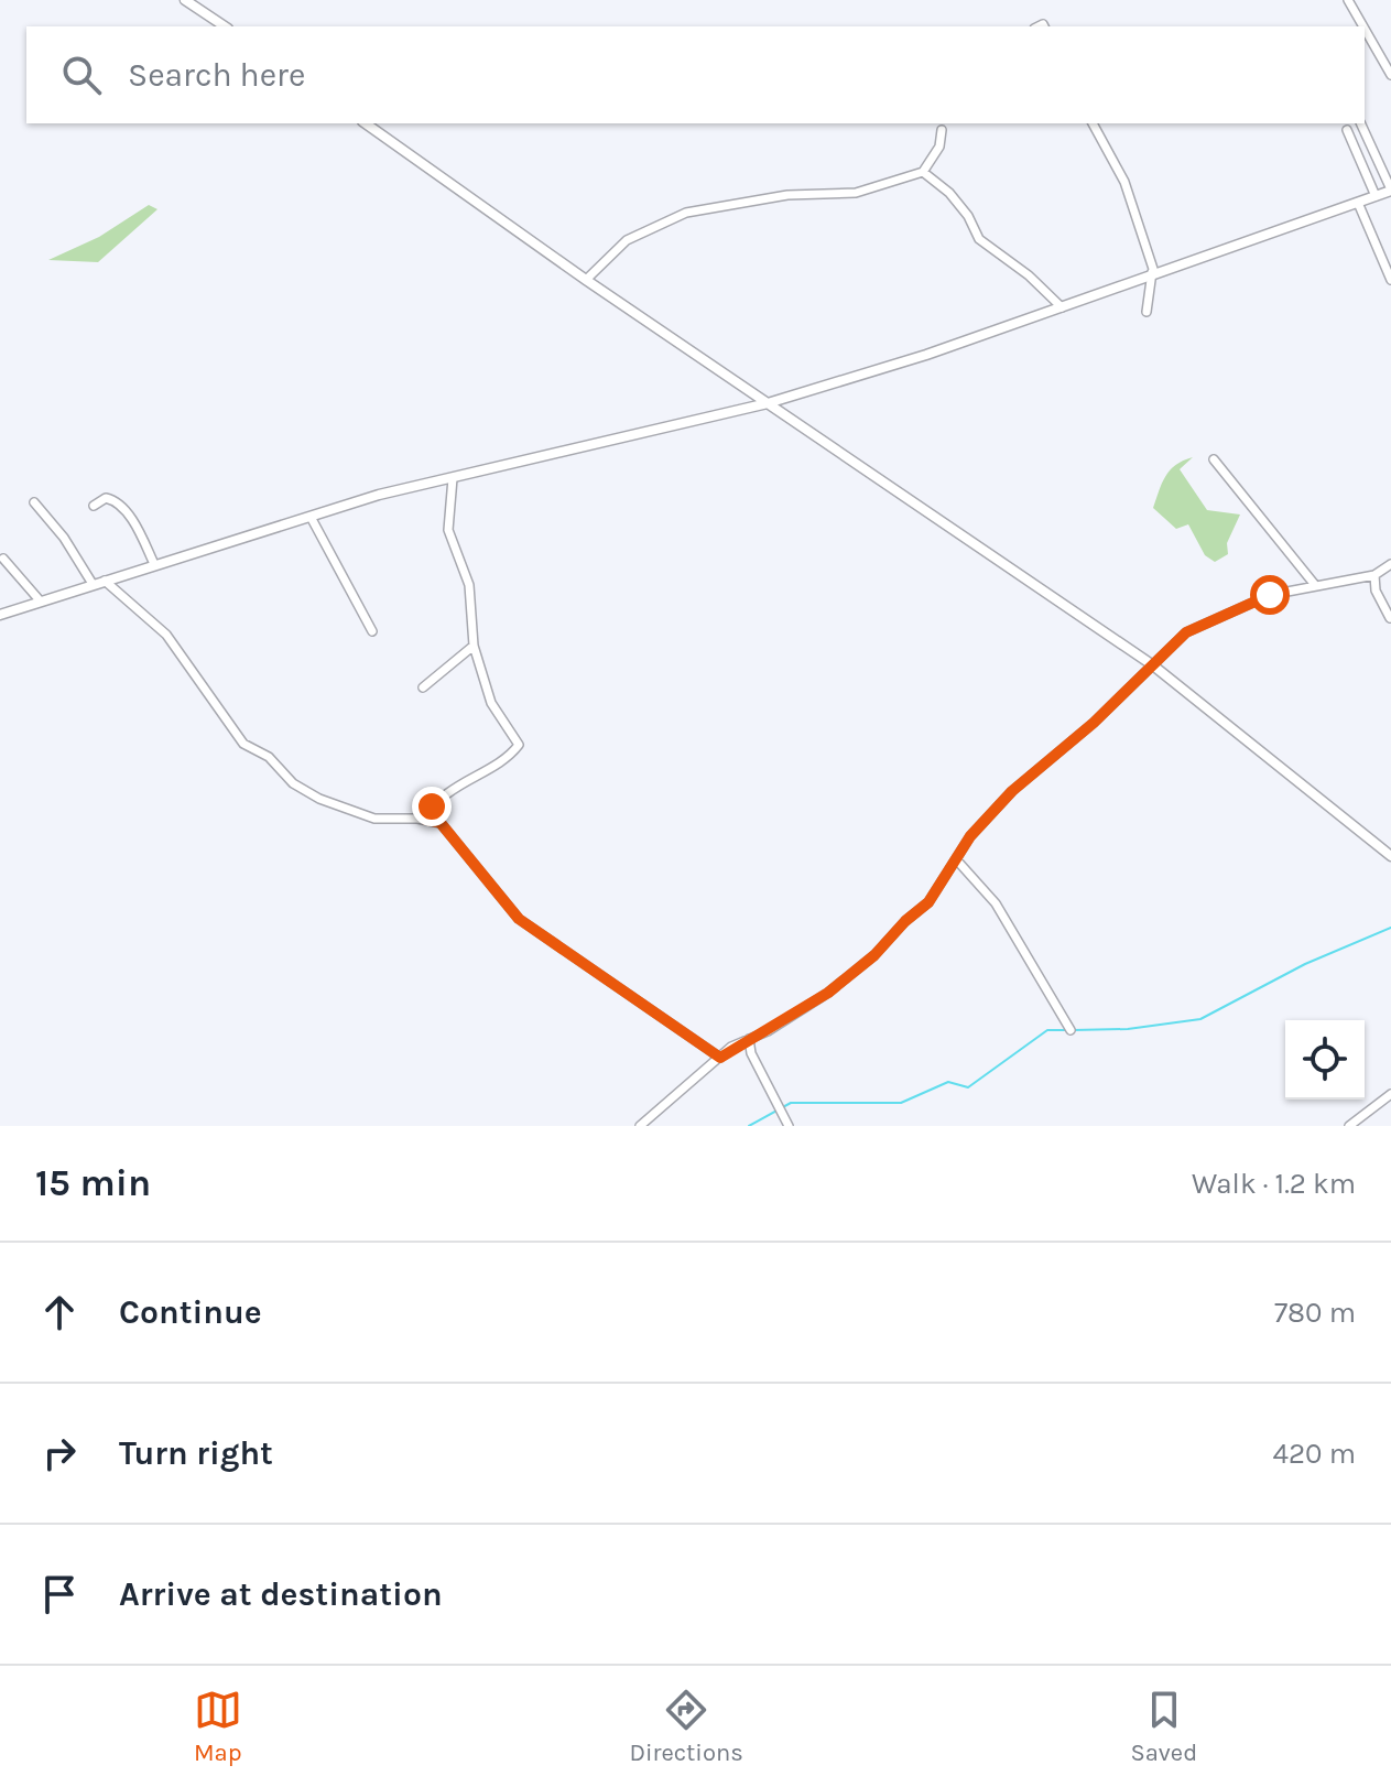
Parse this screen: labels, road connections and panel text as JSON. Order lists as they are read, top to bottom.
{
  "page": {
    "search": "Search here",
    "heading": ["15 min", "Walk · 1.2 km"],
    "list": [
      ["Continue", "780 m"],
      ["Turn right", "420 m"],
      "Arrive at destination"
    ],
    "nav": ["Map", "Directions", "Saved"]
  }
}
